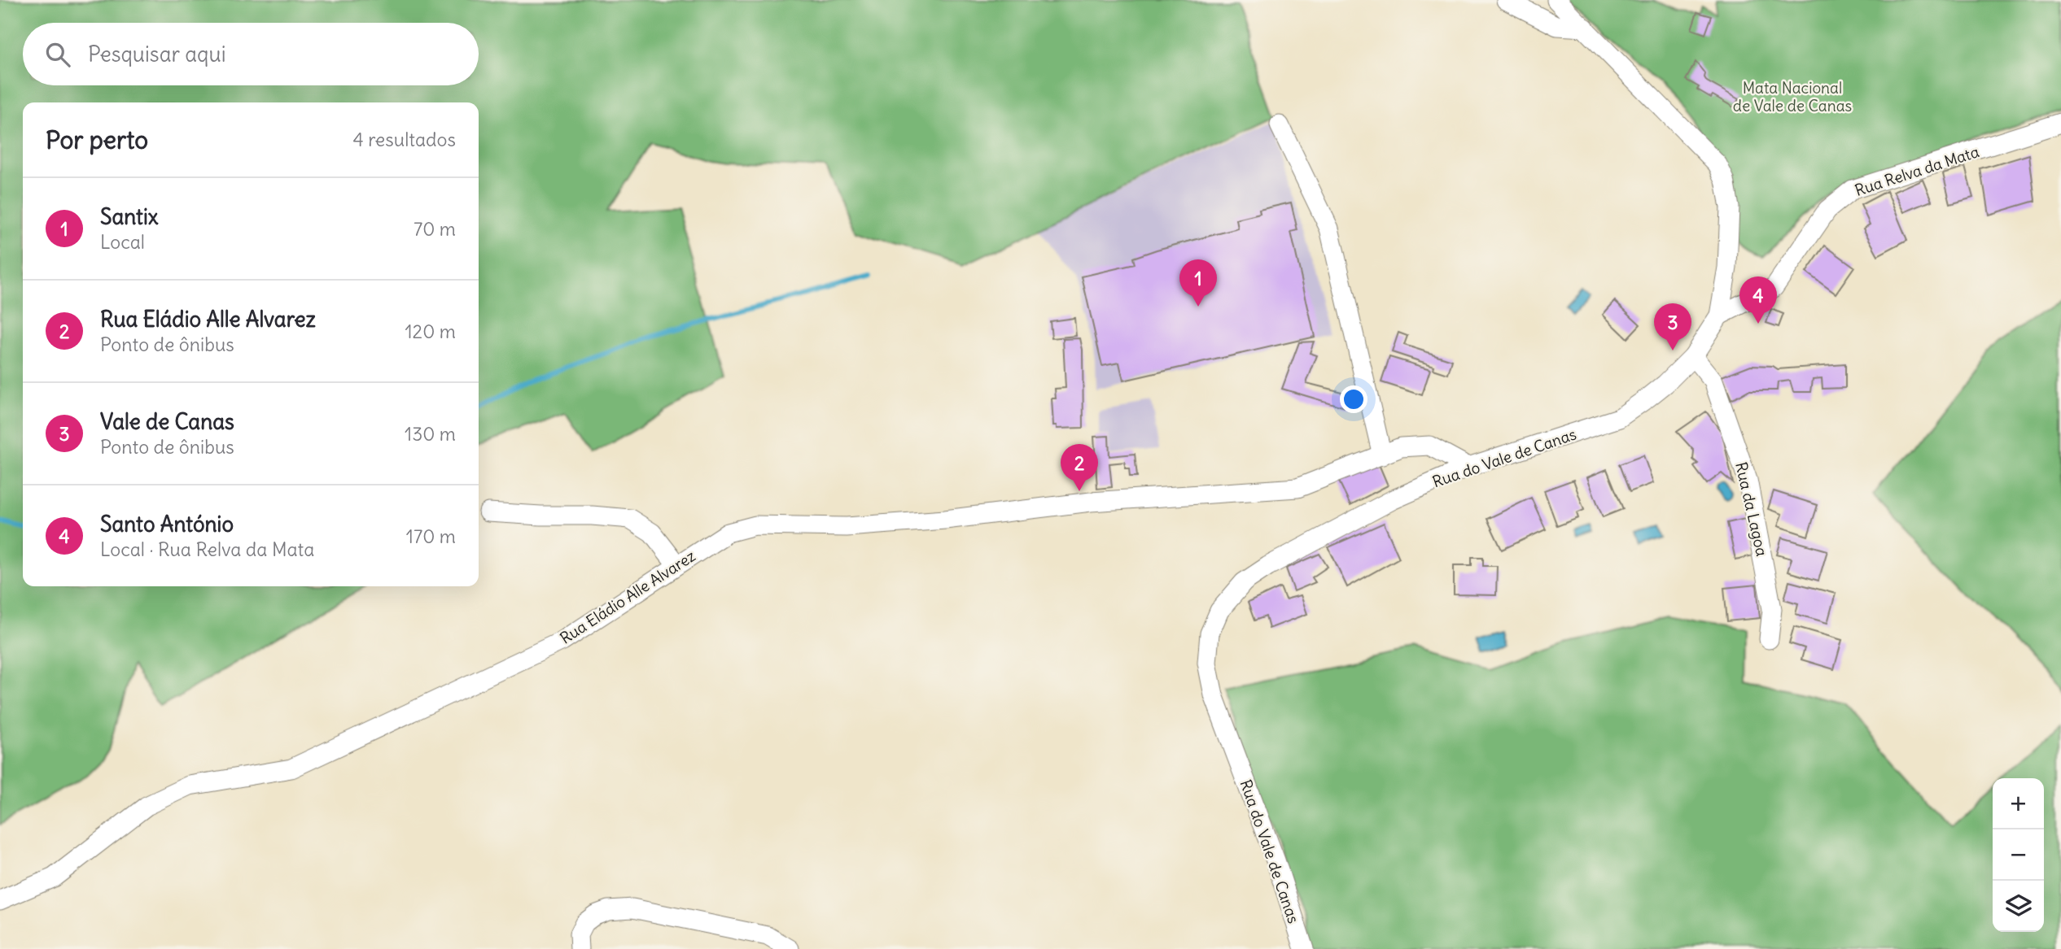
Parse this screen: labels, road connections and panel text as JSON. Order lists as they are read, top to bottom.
{
  "streets": {
    "street": [
      "Rua Relva da Mata",
      "Rua do Vale de Canas",
      "Rua da Lagoa",
      "Rua Eládio Alle Alvarez"
    ]
  },
  "crossings": [
    ["Rua Relva da Mata", "Rua do Vale de Canas"],
    ["Rua do Vale de Canas", "Rua da Lagoa"],
    ["Rua do Vale de Canas", "Rua Eládio Alle Alvarez"]
  ],
  "parks": ["Mata Nacional de Vale de Canas"],
  "page": {
    "search": "Pesquisar aqui",
    "heading": ["Por perto", "4 resultados"],
    "list": [
      {
        "mark": "1",
        "name": "Santix",
        "note": "Local",
        "value": "70 m"
      },
      {
        "mark": "2",
        "name": "Rua Eládio Alle Alvarez",
        "note": "Ponto de ônibus",
        "value": "120 m"
      },
      {
        "mark": "3",
        "name": "Vale de Canas",
        "note": "Ponto de ônibus",
        "value": "130 m"
      },
      {
        "mark": "4",
        "name": "Santo António",
        "note": "Local · Rua Relva da Mata",
        "value": "170 m"
      }
    ],
    "pins": [
      "1",
      "4",
      "3",
      "2"
    ],
    "map_buttons": ["+", "−"]
  }
}
